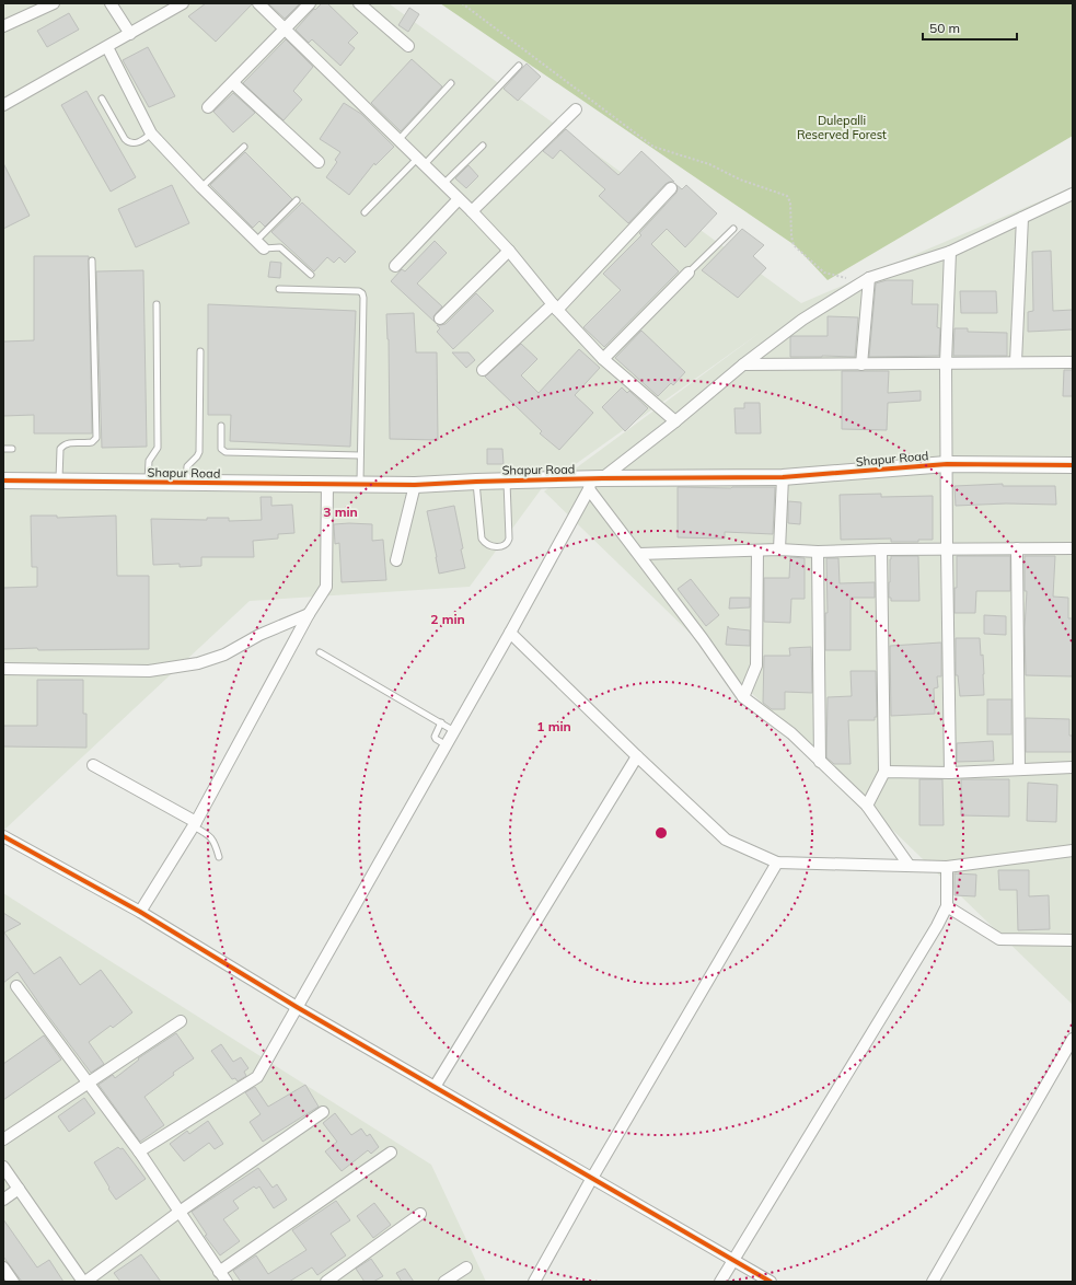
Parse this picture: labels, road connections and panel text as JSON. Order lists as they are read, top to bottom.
{
  "streets": {
    "street": ["Shapur Road"]
  },
  "parks": ["Dulepalli Reserved Forest"],
  "scale_bar": "50 m",
  "rings": ["3 min", "2 min", "1 min"]
}
